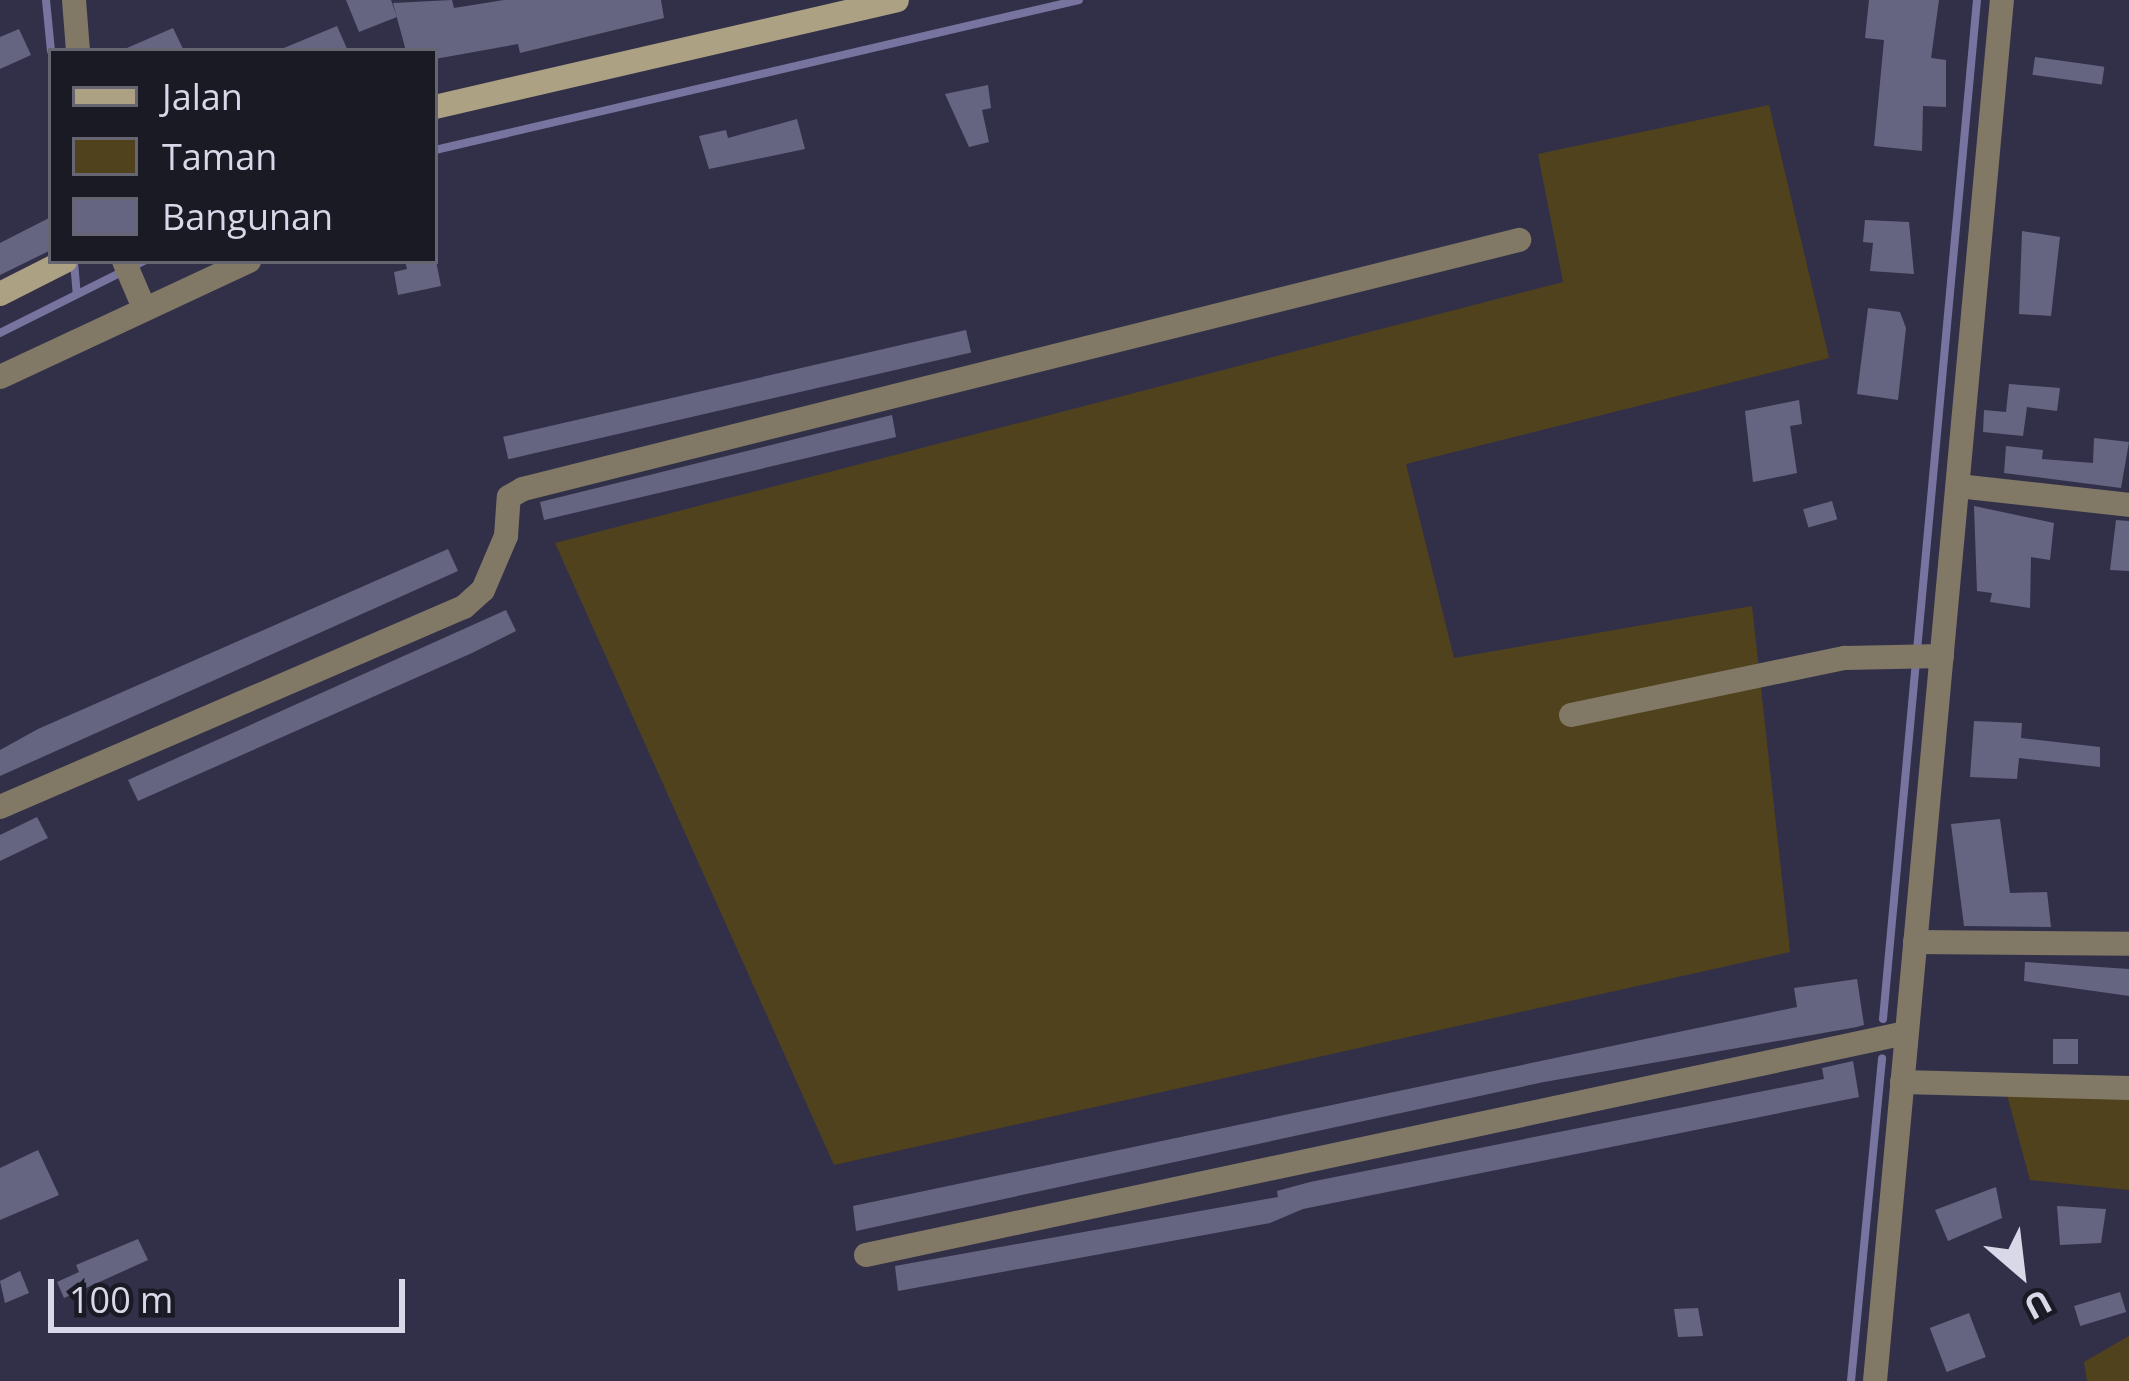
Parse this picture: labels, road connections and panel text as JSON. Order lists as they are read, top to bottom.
{
  "legend": ["Jalan", "Taman", "Bangunan"],
  "scale_bar": "100 m",
  "north": "bottom right"
}
